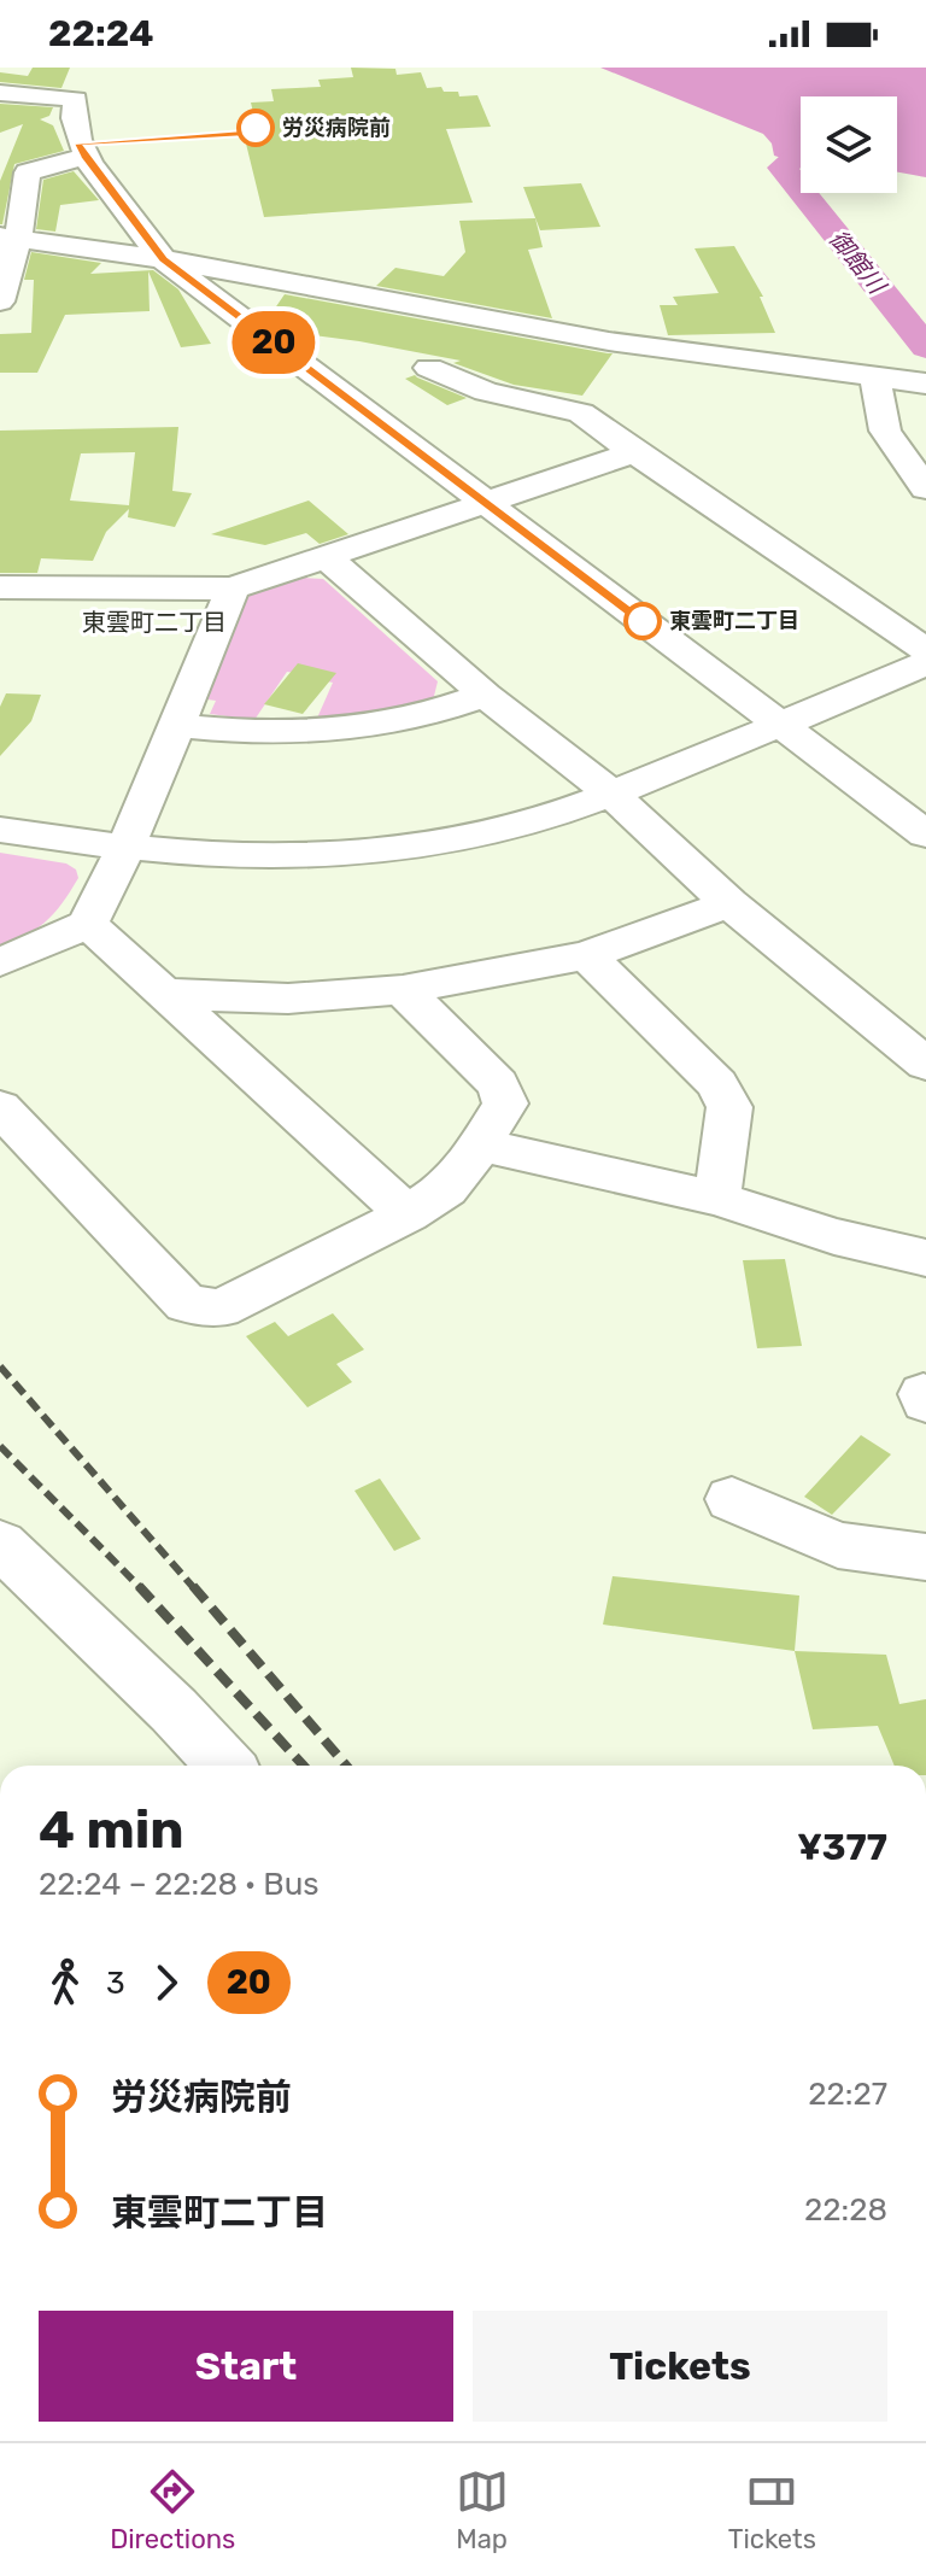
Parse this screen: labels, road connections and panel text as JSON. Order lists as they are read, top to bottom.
{
  "districts": ["東雲町二丁目"],
  "water": ["御館川"],
  "places": ["労災病院前", "東雲町二丁目"],
  "lines": ["bus line 20"],
  "page": {
    "status": "22:24",
    "on_map": "20",
    "heading": ["4 min", "22:24 – 22:28 · Bus", "¥377"],
    "legs": ["3", "20"],
    "list": [
      {
        "name": "労災病院前",
        "value": "22:27"
      },
      {
        "name": "東雲町二丁目",
        "value": "22:28"
      }
    ],
    "buttons": ["Start", "Tickets"],
    "tabs": ["Directions", "Map", "Tickets"]
  }
}
